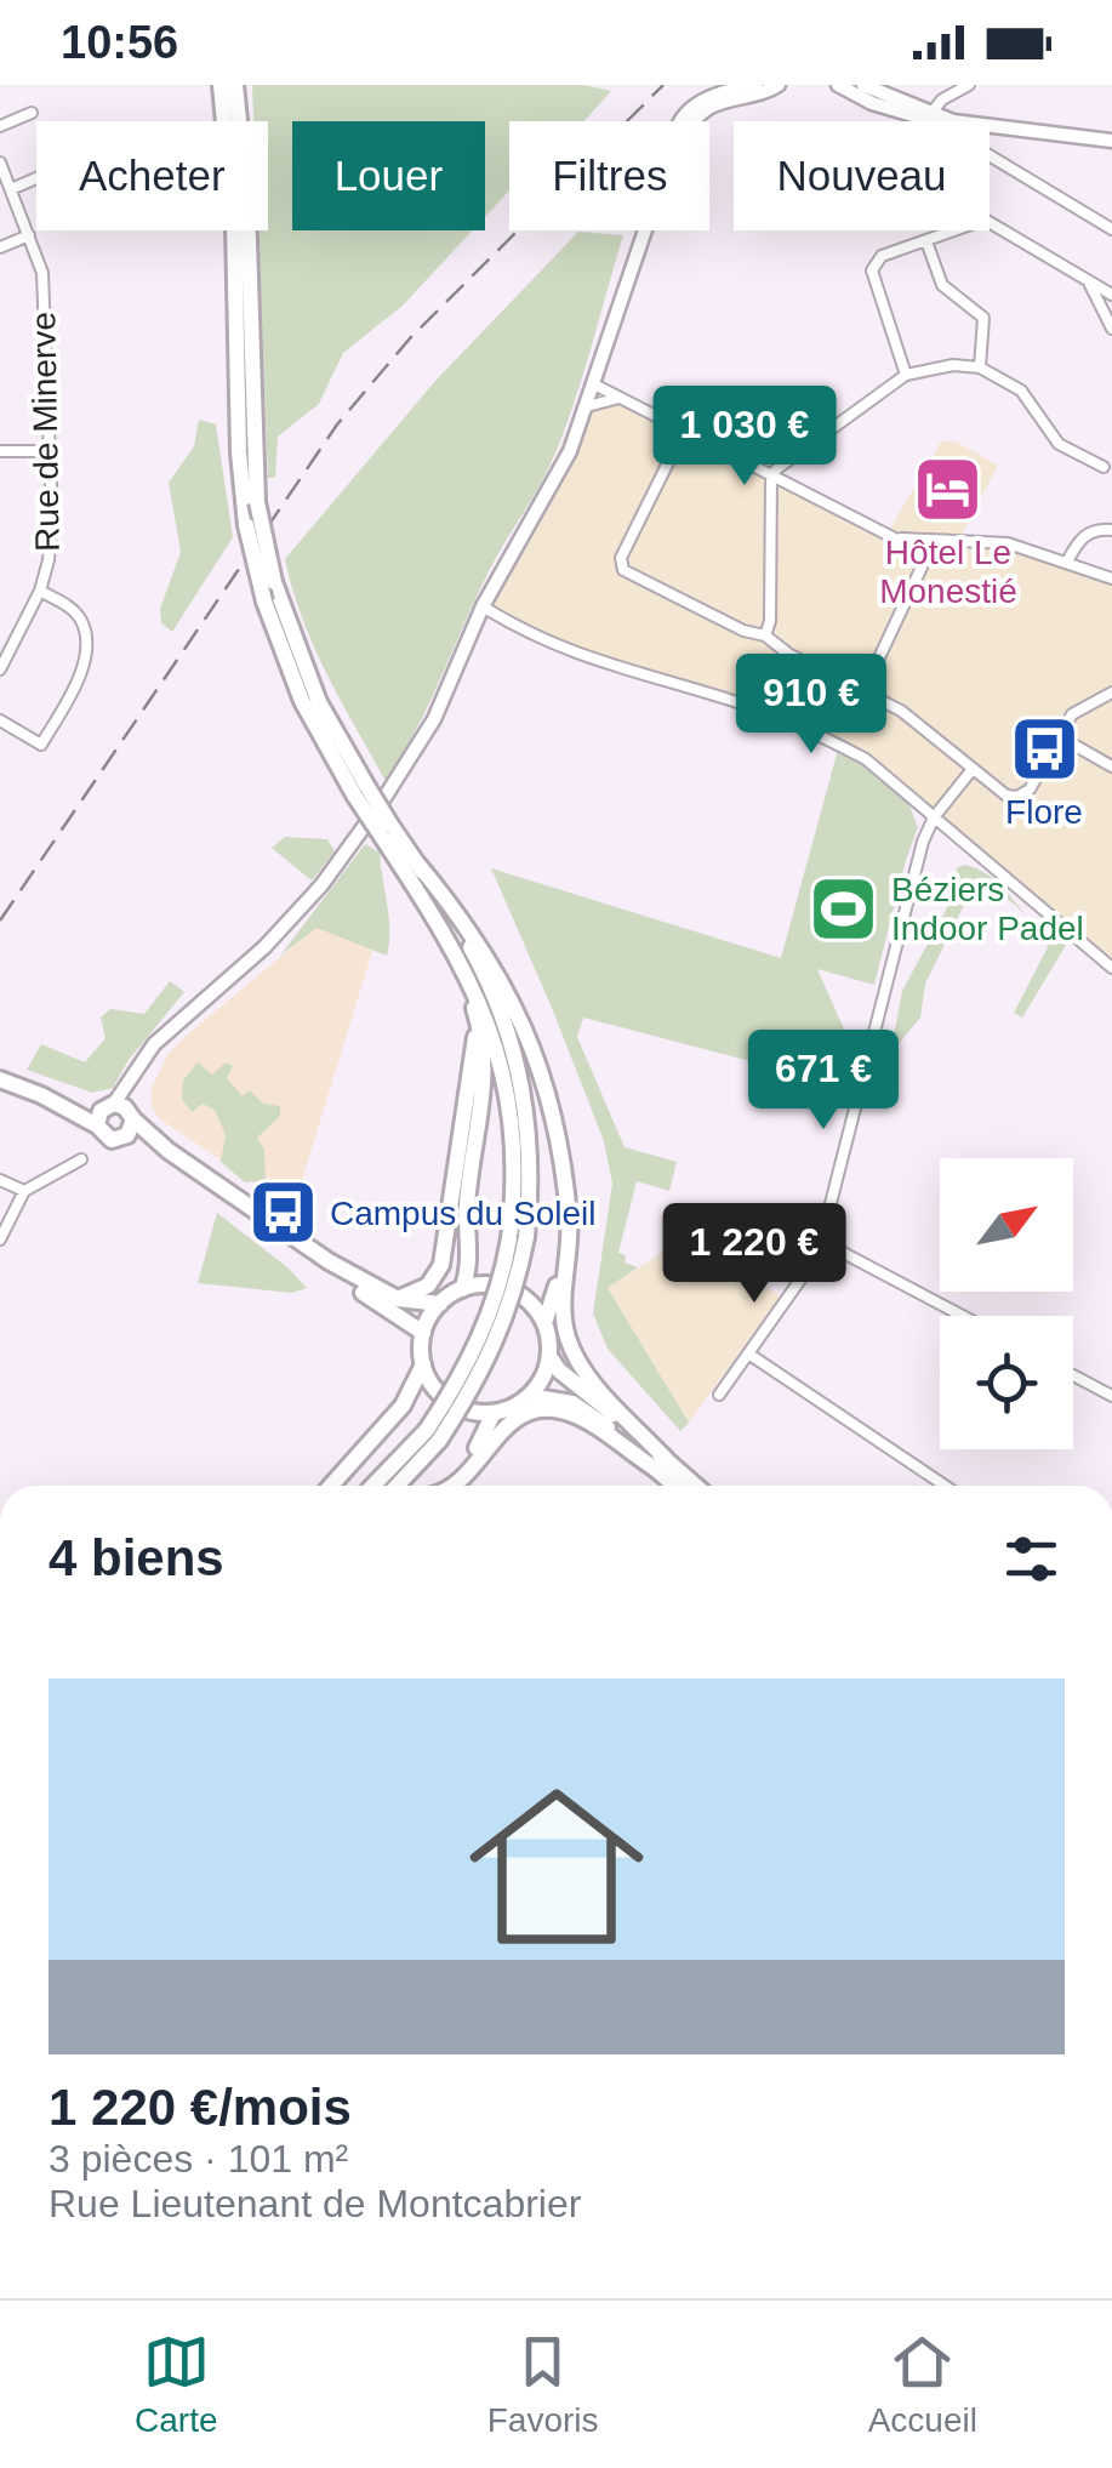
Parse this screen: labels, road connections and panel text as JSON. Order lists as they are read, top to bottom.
{
  "streets": {
    "street": ["Rue de Minerve"]
  },
  "places": {
    "hotel": ["Hôtel Le Monestié"],
    "bus stop": ["Flore", "Campus du Soleil"],
    "sports": ["Béziers Indoor Padel"]
  },
  "north": "top right",
  "page": {
    "status": "10:56",
    "chip": [
      "Acheter",
      "Louer",
      "Filtres",
      "Nouveau"
    ],
    "price": [
      "1 030 €",
      "910 €",
      "671 €",
      "1 220 €"
    ],
    "heading": "4 biens",
    "list": [
      {
        "name": "1 220 €/mois",
        "note": "3 pièces · 101 m² · Rue Lieutenant de Montcabrier"
      }
    ],
    "tabs": ["Carte", "Favoris", "Accueil"]
  }
}
